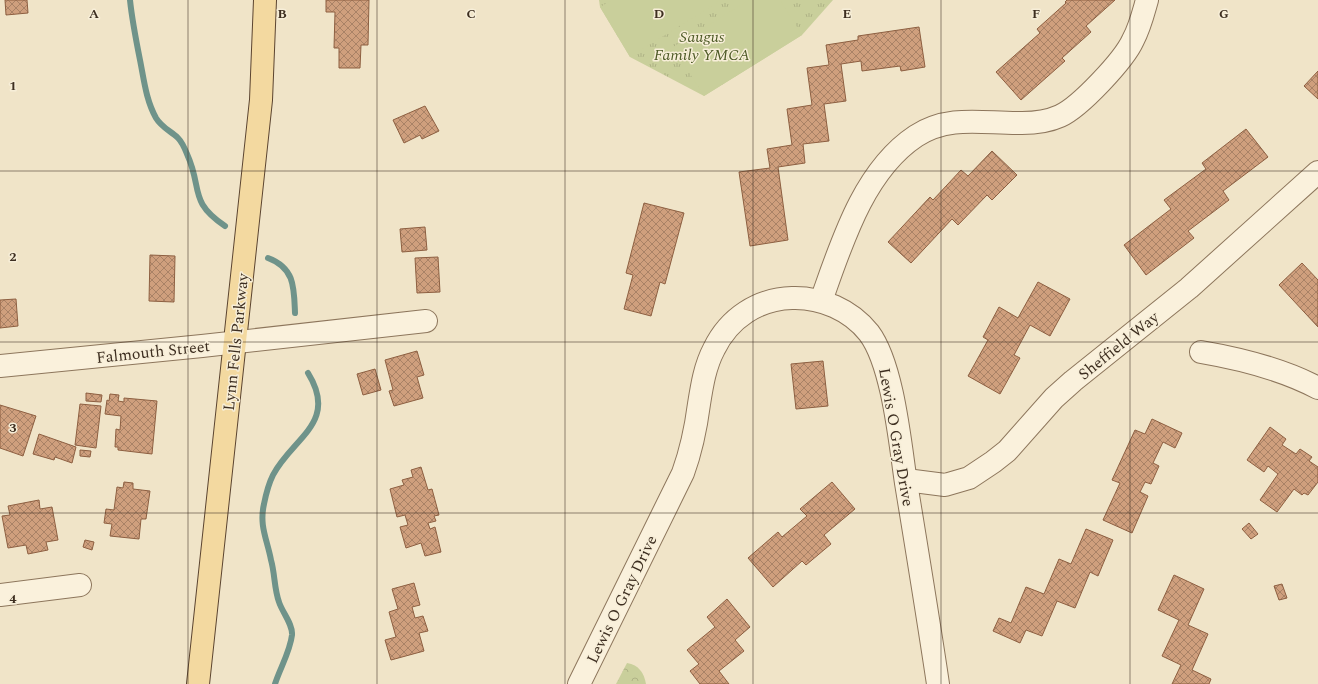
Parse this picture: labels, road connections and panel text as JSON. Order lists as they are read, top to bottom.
{
  "streets": {
    "main road": ["Lynn Fells Parkway"],
    "street": ["Sheffield Way", "Falmouth Street", "Lewis O Gray Drive"]
  },
  "crossings": [
    ["Lynn Fells Parkway", "Falmouth Street"],
    ["Sheffield Way", "Lewis O Gray Drive"]
  ],
  "parks": ["Saugus Family YMCA"],
  "grid": {
    "columns": [
      "A",
      "B",
      "C",
      "D",
      "E",
      "F",
      "G"
    ],
    "rows": [
      "1",
      "2",
      "3",
      "4"
    ]
  }
}
